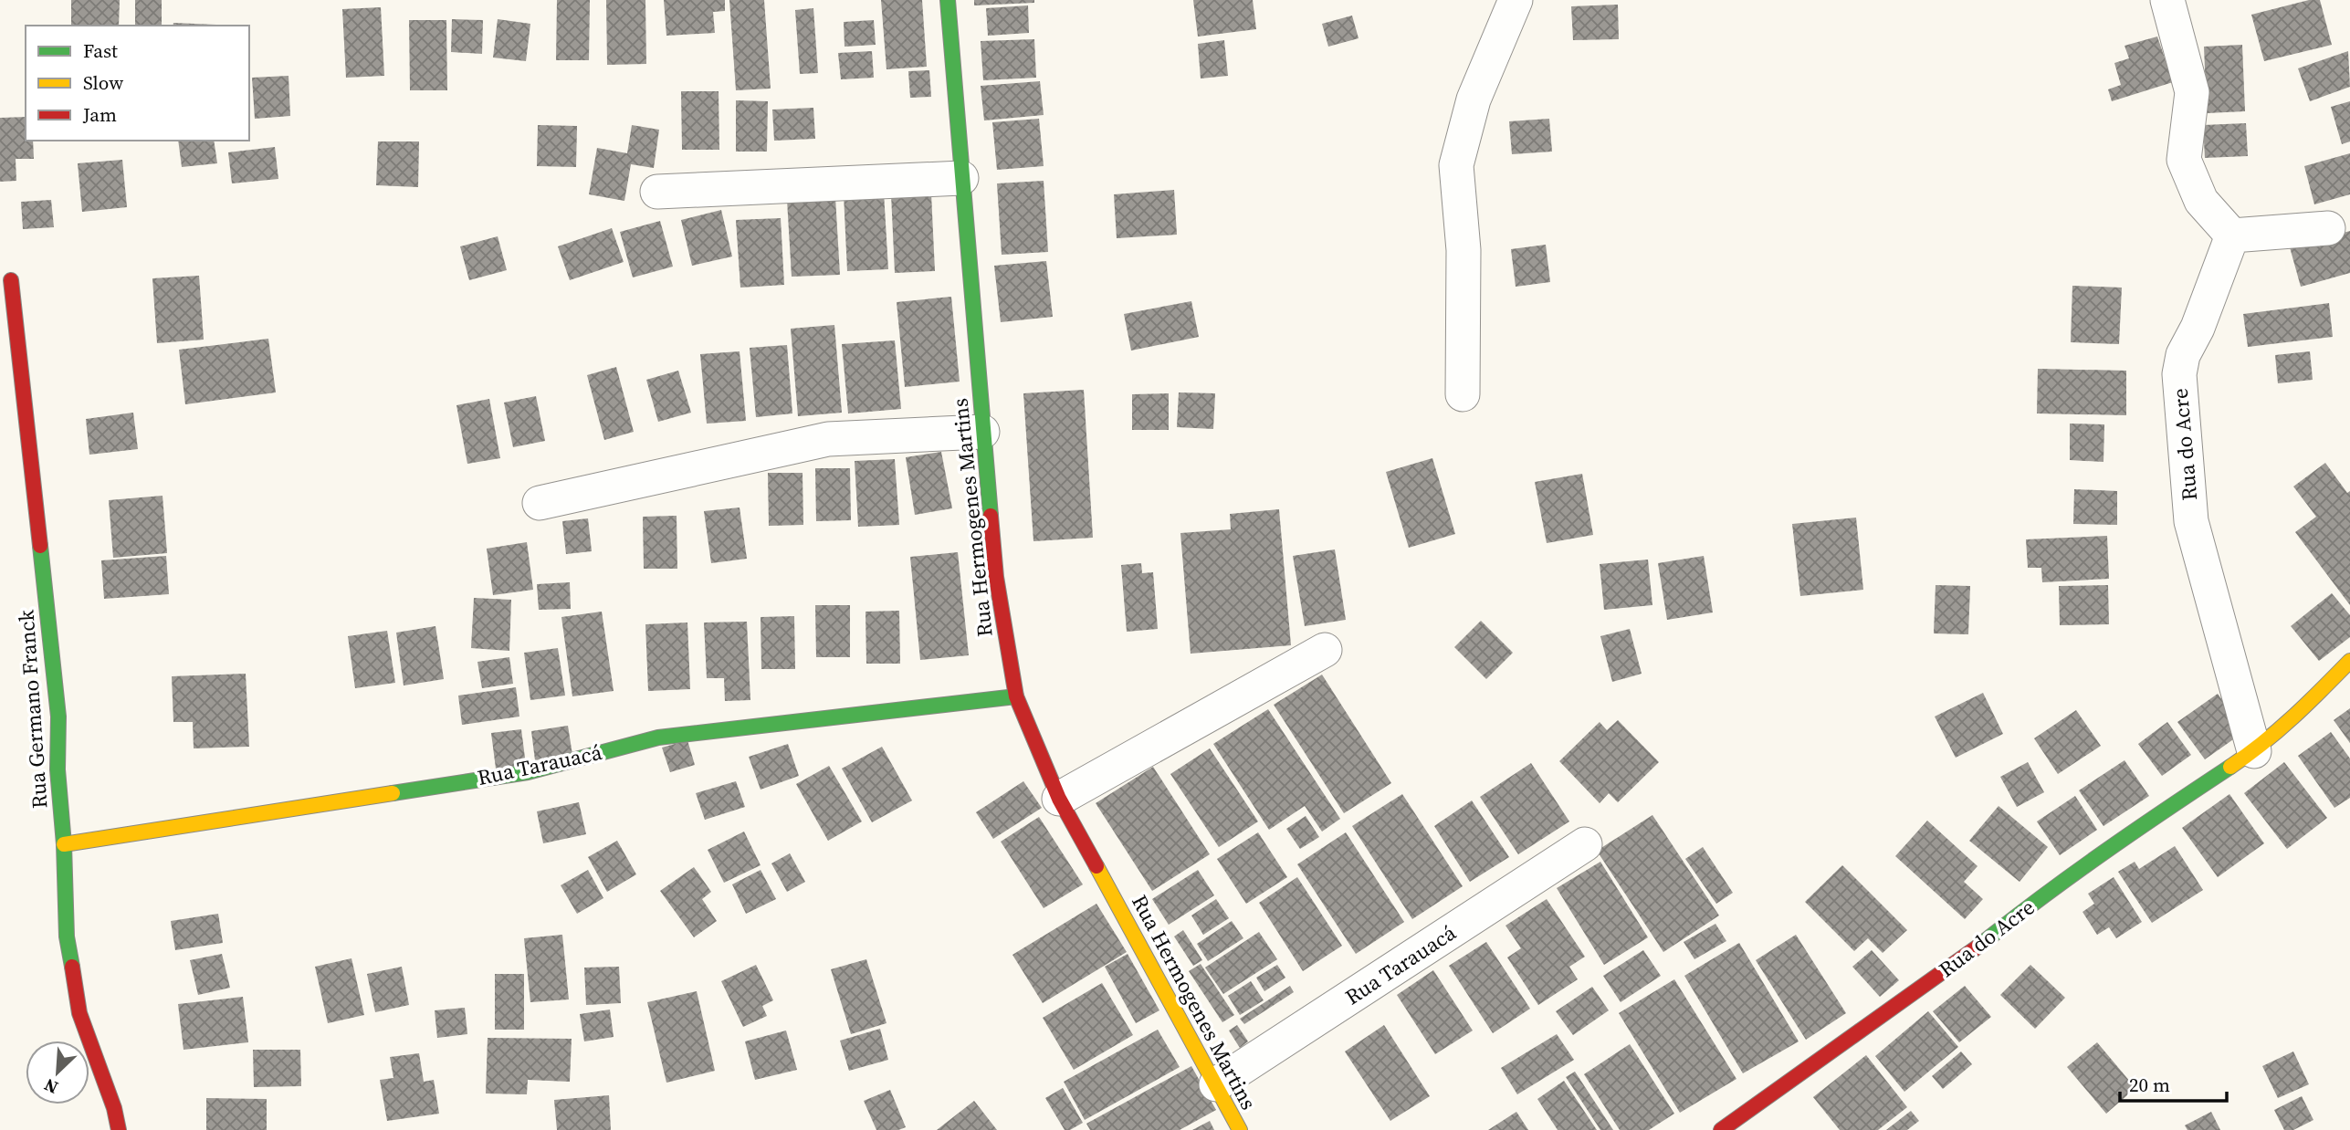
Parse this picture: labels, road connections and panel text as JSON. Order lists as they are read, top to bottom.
{
  "streets": {
    "street": [
      "Rua do Acre",
      "Rua Hermogenes Martins",
      "Rua Germano Franck",
      "Rua Tarauacá"
    ]
  },
  "crossings": [
    ["Rua Hermogenes Martins", "Rua Tarauacá"],
    ["Rua Germano Franck", "Rua Tarauacá"]
  ],
  "legend": ["Fast", "Slow", "Jam"],
  "scale_bar": "20 m",
  "north": "bottom left"
}
